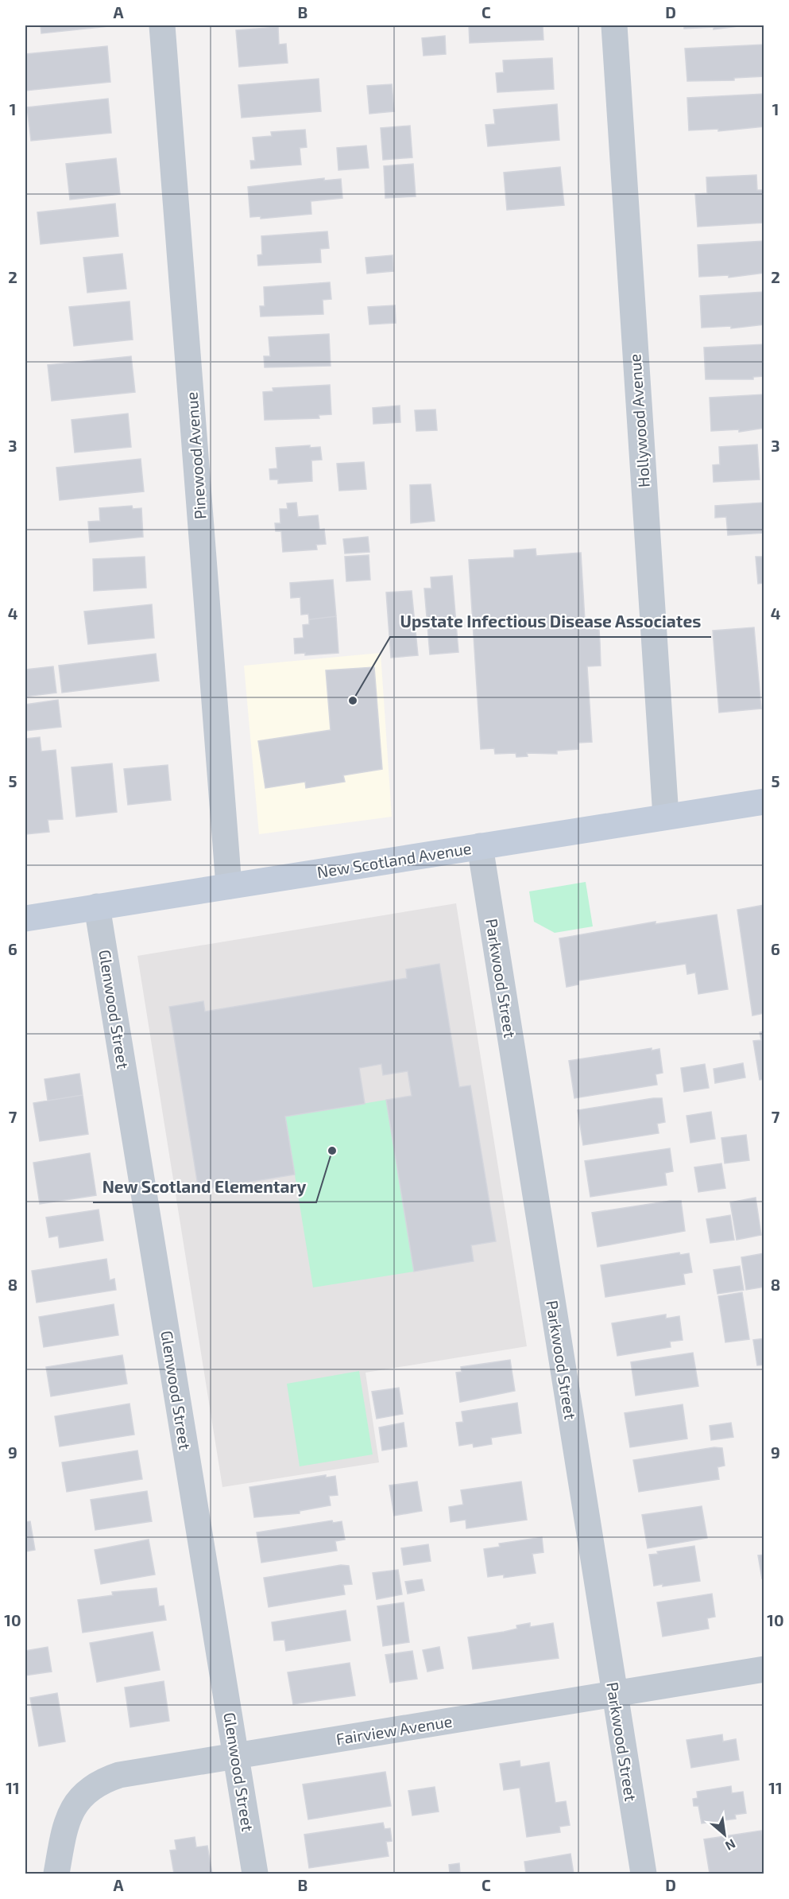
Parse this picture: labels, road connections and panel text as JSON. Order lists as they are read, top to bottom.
{
  "streets": {
    "street": [
      "Hollywood Avenue",
      "Pinewood Avenue",
      "New Scotland Avenue",
      "Parkwood Street",
      "Glenwood Street",
      "Fairview Avenue"
    ]
  },
  "crossings": [
    ["Hollywood Avenue", "New Scotland Avenue"],
    ["Pinewood Avenue", "New Scotland Avenue"],
    ["New Scotland Avenue", "Parkwood Street"],
    ["New Scotland Avenue", "Glenwood Street"],
    ["Parkwood Street", "Fairview Avenue"],
    ["Glenwood Street", "Fairview Avenue"]
  ],
  "places": ["Upstate Infectious Disease Associates", "New Scotland Elementary"],
  "north": "bottom right",
  "grid": {
    "columns": [
      "A",
      "B",
      "C",
      "D"
    ],
    "rows": [
      "1",
      "2",
      "3",
      "4",
      "5",
      "6",
      "7",
      "8",
      "9",
      "10",
      "11"
    ]
  }
}
